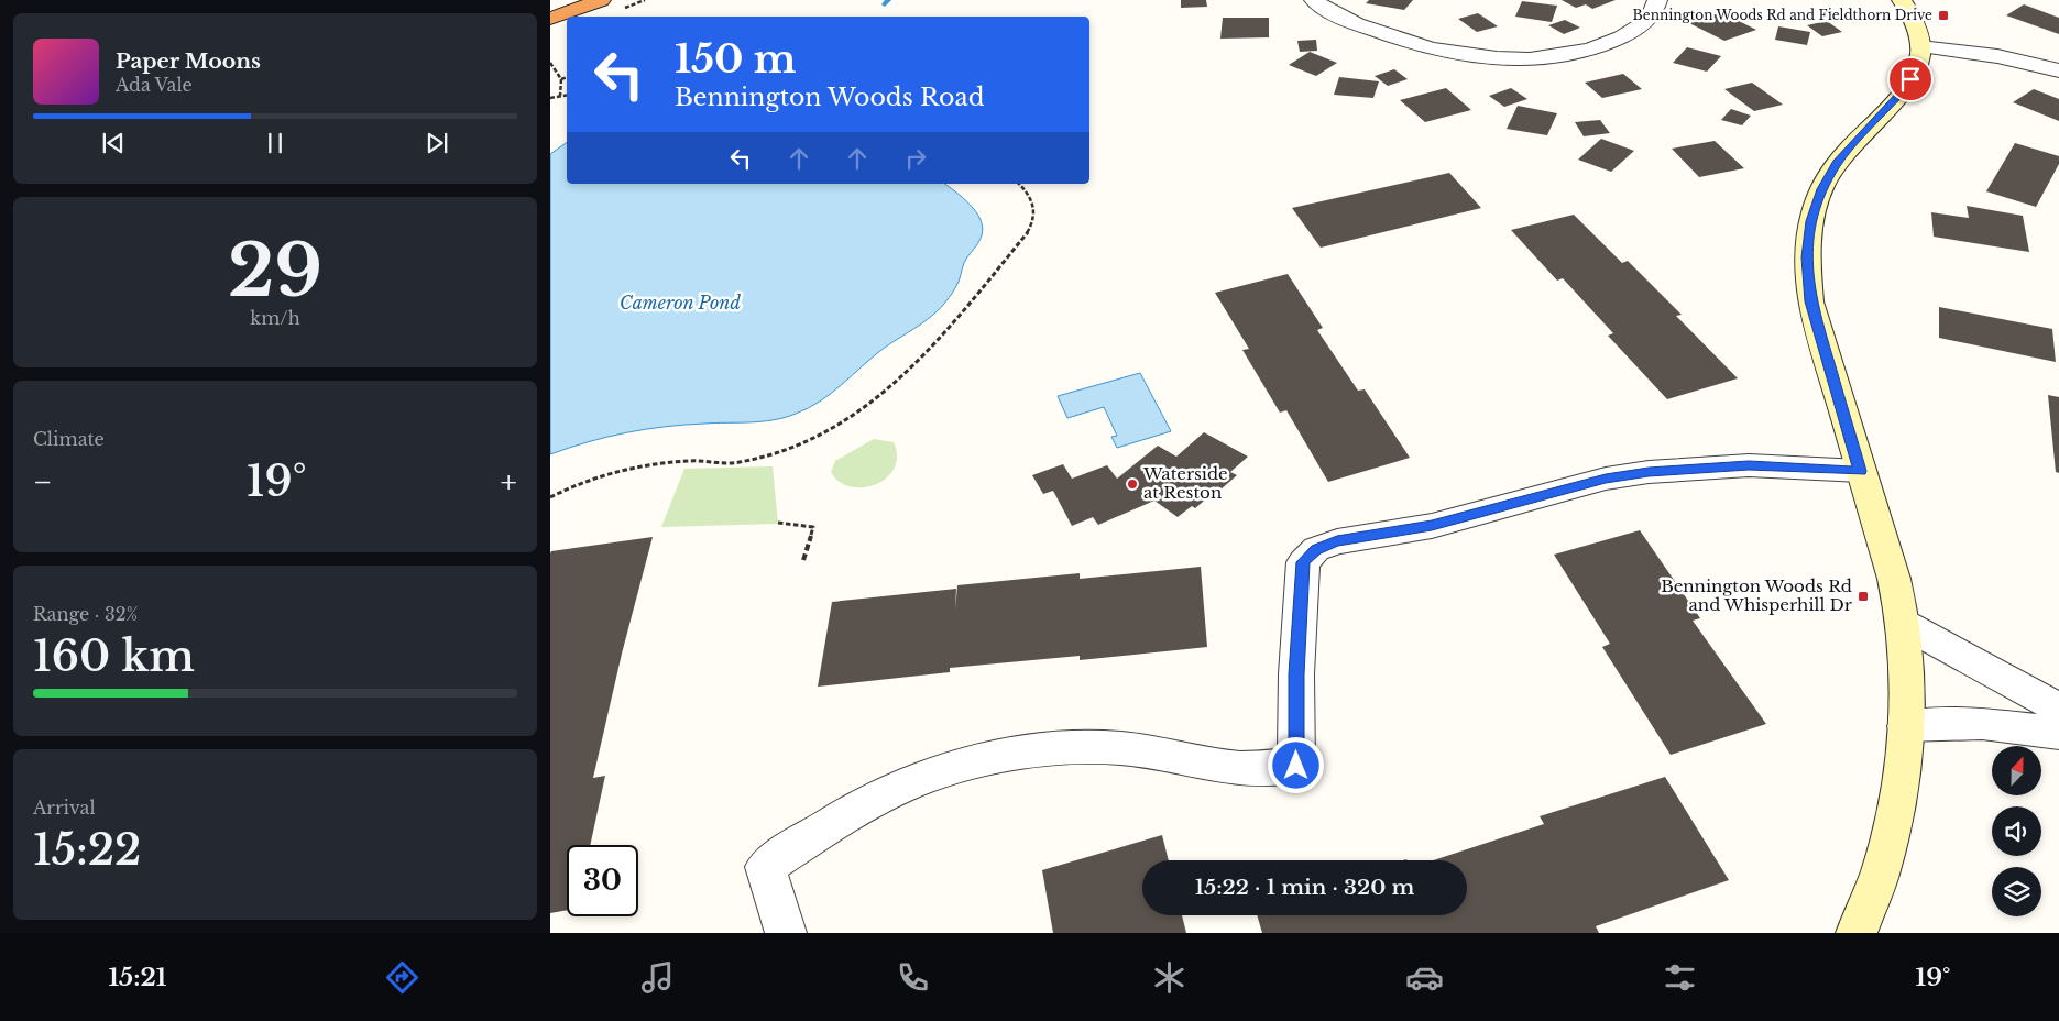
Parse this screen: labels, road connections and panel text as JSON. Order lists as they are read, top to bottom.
{
  "water": ["Cameron Pond"],
  "places": {
    "transit": ["Bennington Woods Rd and Fieldthorn Drive", "Bennington Woods Rd and Whisperhill Dr"],
    "other": ["Waterside at Reston"]
  },
  "north": "top",
  "page": {
    "turn": ["150 m", "Bennington Woods Road"],
    "song": ["Paper Moons", "Ada Vale"],
    "tile": [
      ["29", "km/h"],
      "Climate",
      ["Range · 32%", "160 km"],
      ["Arrival", "15:22"]
    ],
    "heat": ["−", "19°", "+"],
    "limit": "30",
    "trip": "15:22 · 1 min · 320 m",
    "tabs": ["15:21", "19°"]
  }
}
